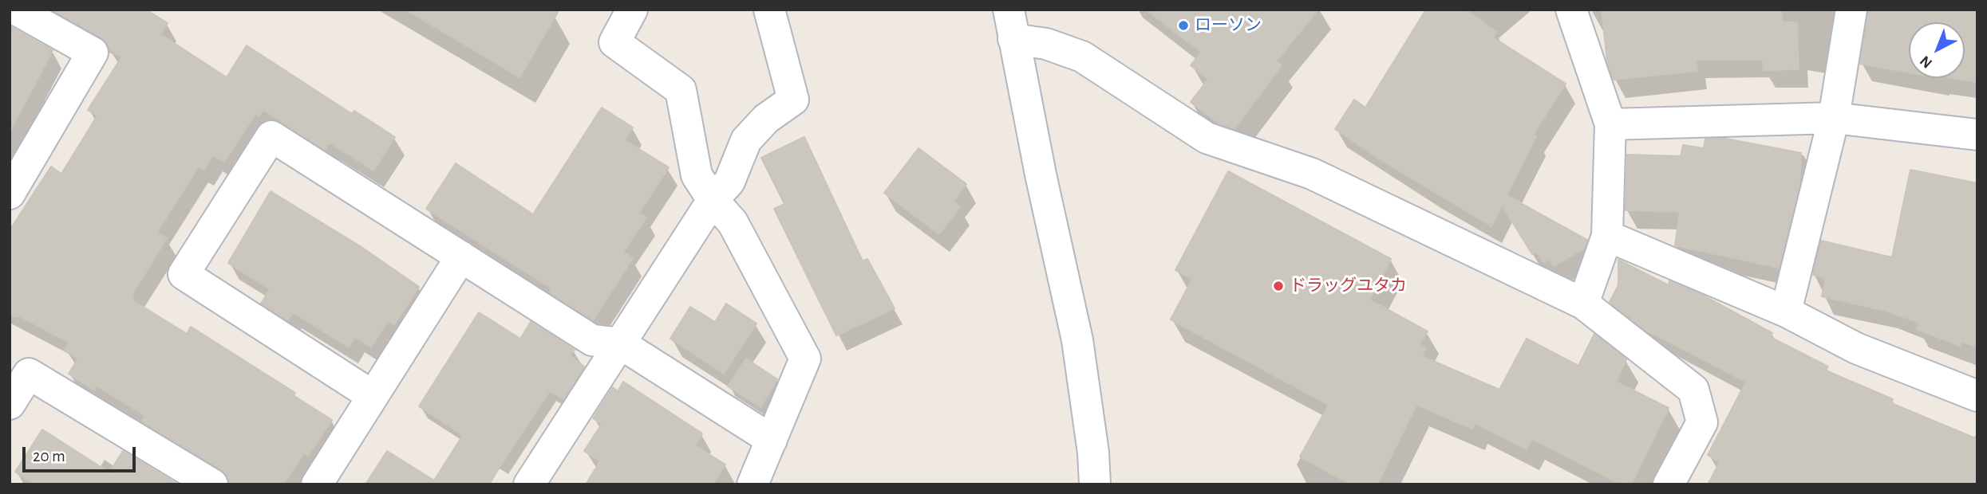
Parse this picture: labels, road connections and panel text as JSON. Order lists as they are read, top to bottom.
{
  "places": ["ローソン", "ドラッグユタカ"],
  "scale_bar": "20 m",
  "north": "bottom left"
}
